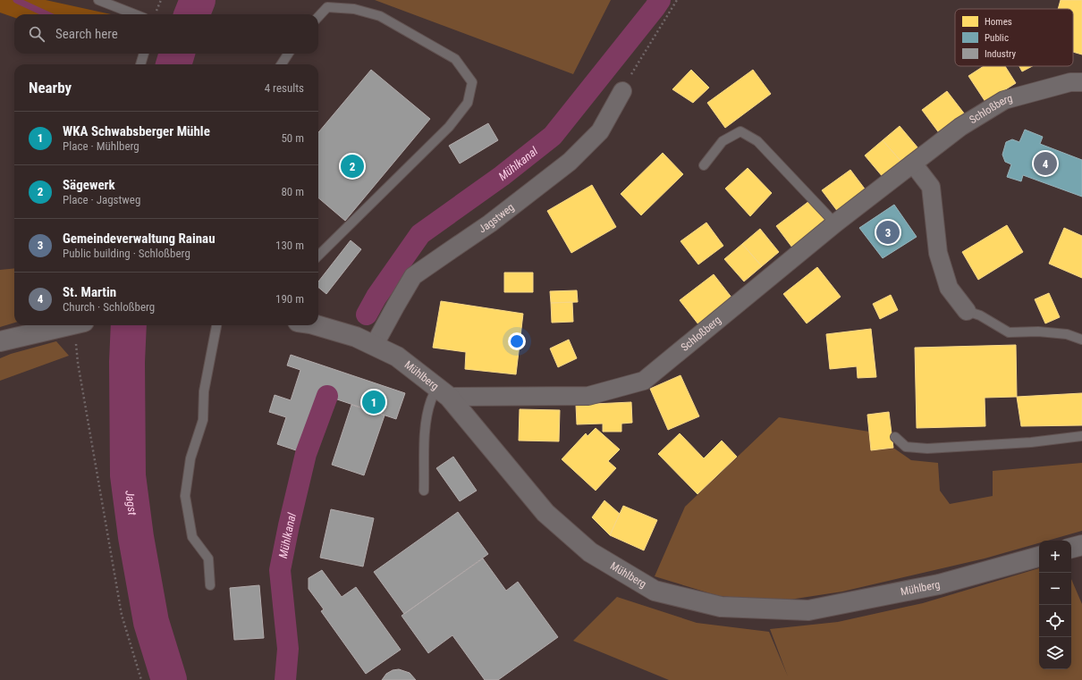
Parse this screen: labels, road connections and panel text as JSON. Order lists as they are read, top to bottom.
{
  "streets": {
    "street": ["Schloßberg", "Jagstweg", "Mühlberg"]
  },
  "crossings": [
    ["Schloßberg", "Mühlberg"],
    ["Jagstweg", "Mühlberg"]
  ],
  "water": ["Mühlkanal", "Jagst"],
  "legend": ["Homes", "Public", "Industry"],
  "page": {
    "search": "Search here",
    "heading": ["Nearby", "4 results"],
    "list": [
      {
        "mark": "1",
        "name": "WKA Schwabsberger Mühle",
        "note": "Place · Mühlberg",
        "value": "50 m"
      },
      {
        "mark": "2",
        "name": "Sägewerk",
        "note": "Place · Jagstweg",
        "value": "80 m"
      },
      {
        "mark": "3",
        "name": "Gemeindeverwaltung Rainau",
        "note": "Public building · Schloßberg",
        "value": "130 m"
      },
      {
        "mark": "4",
        "name": "St. Martin",
        "note": "Church · Schloßberg",
        "value": "190 m"
      }
    ],
    "pins": [
      "4",
      "2",
      "3",
      "1"
    ],
    "map_buttons": ["+", "−"]
  }
}
